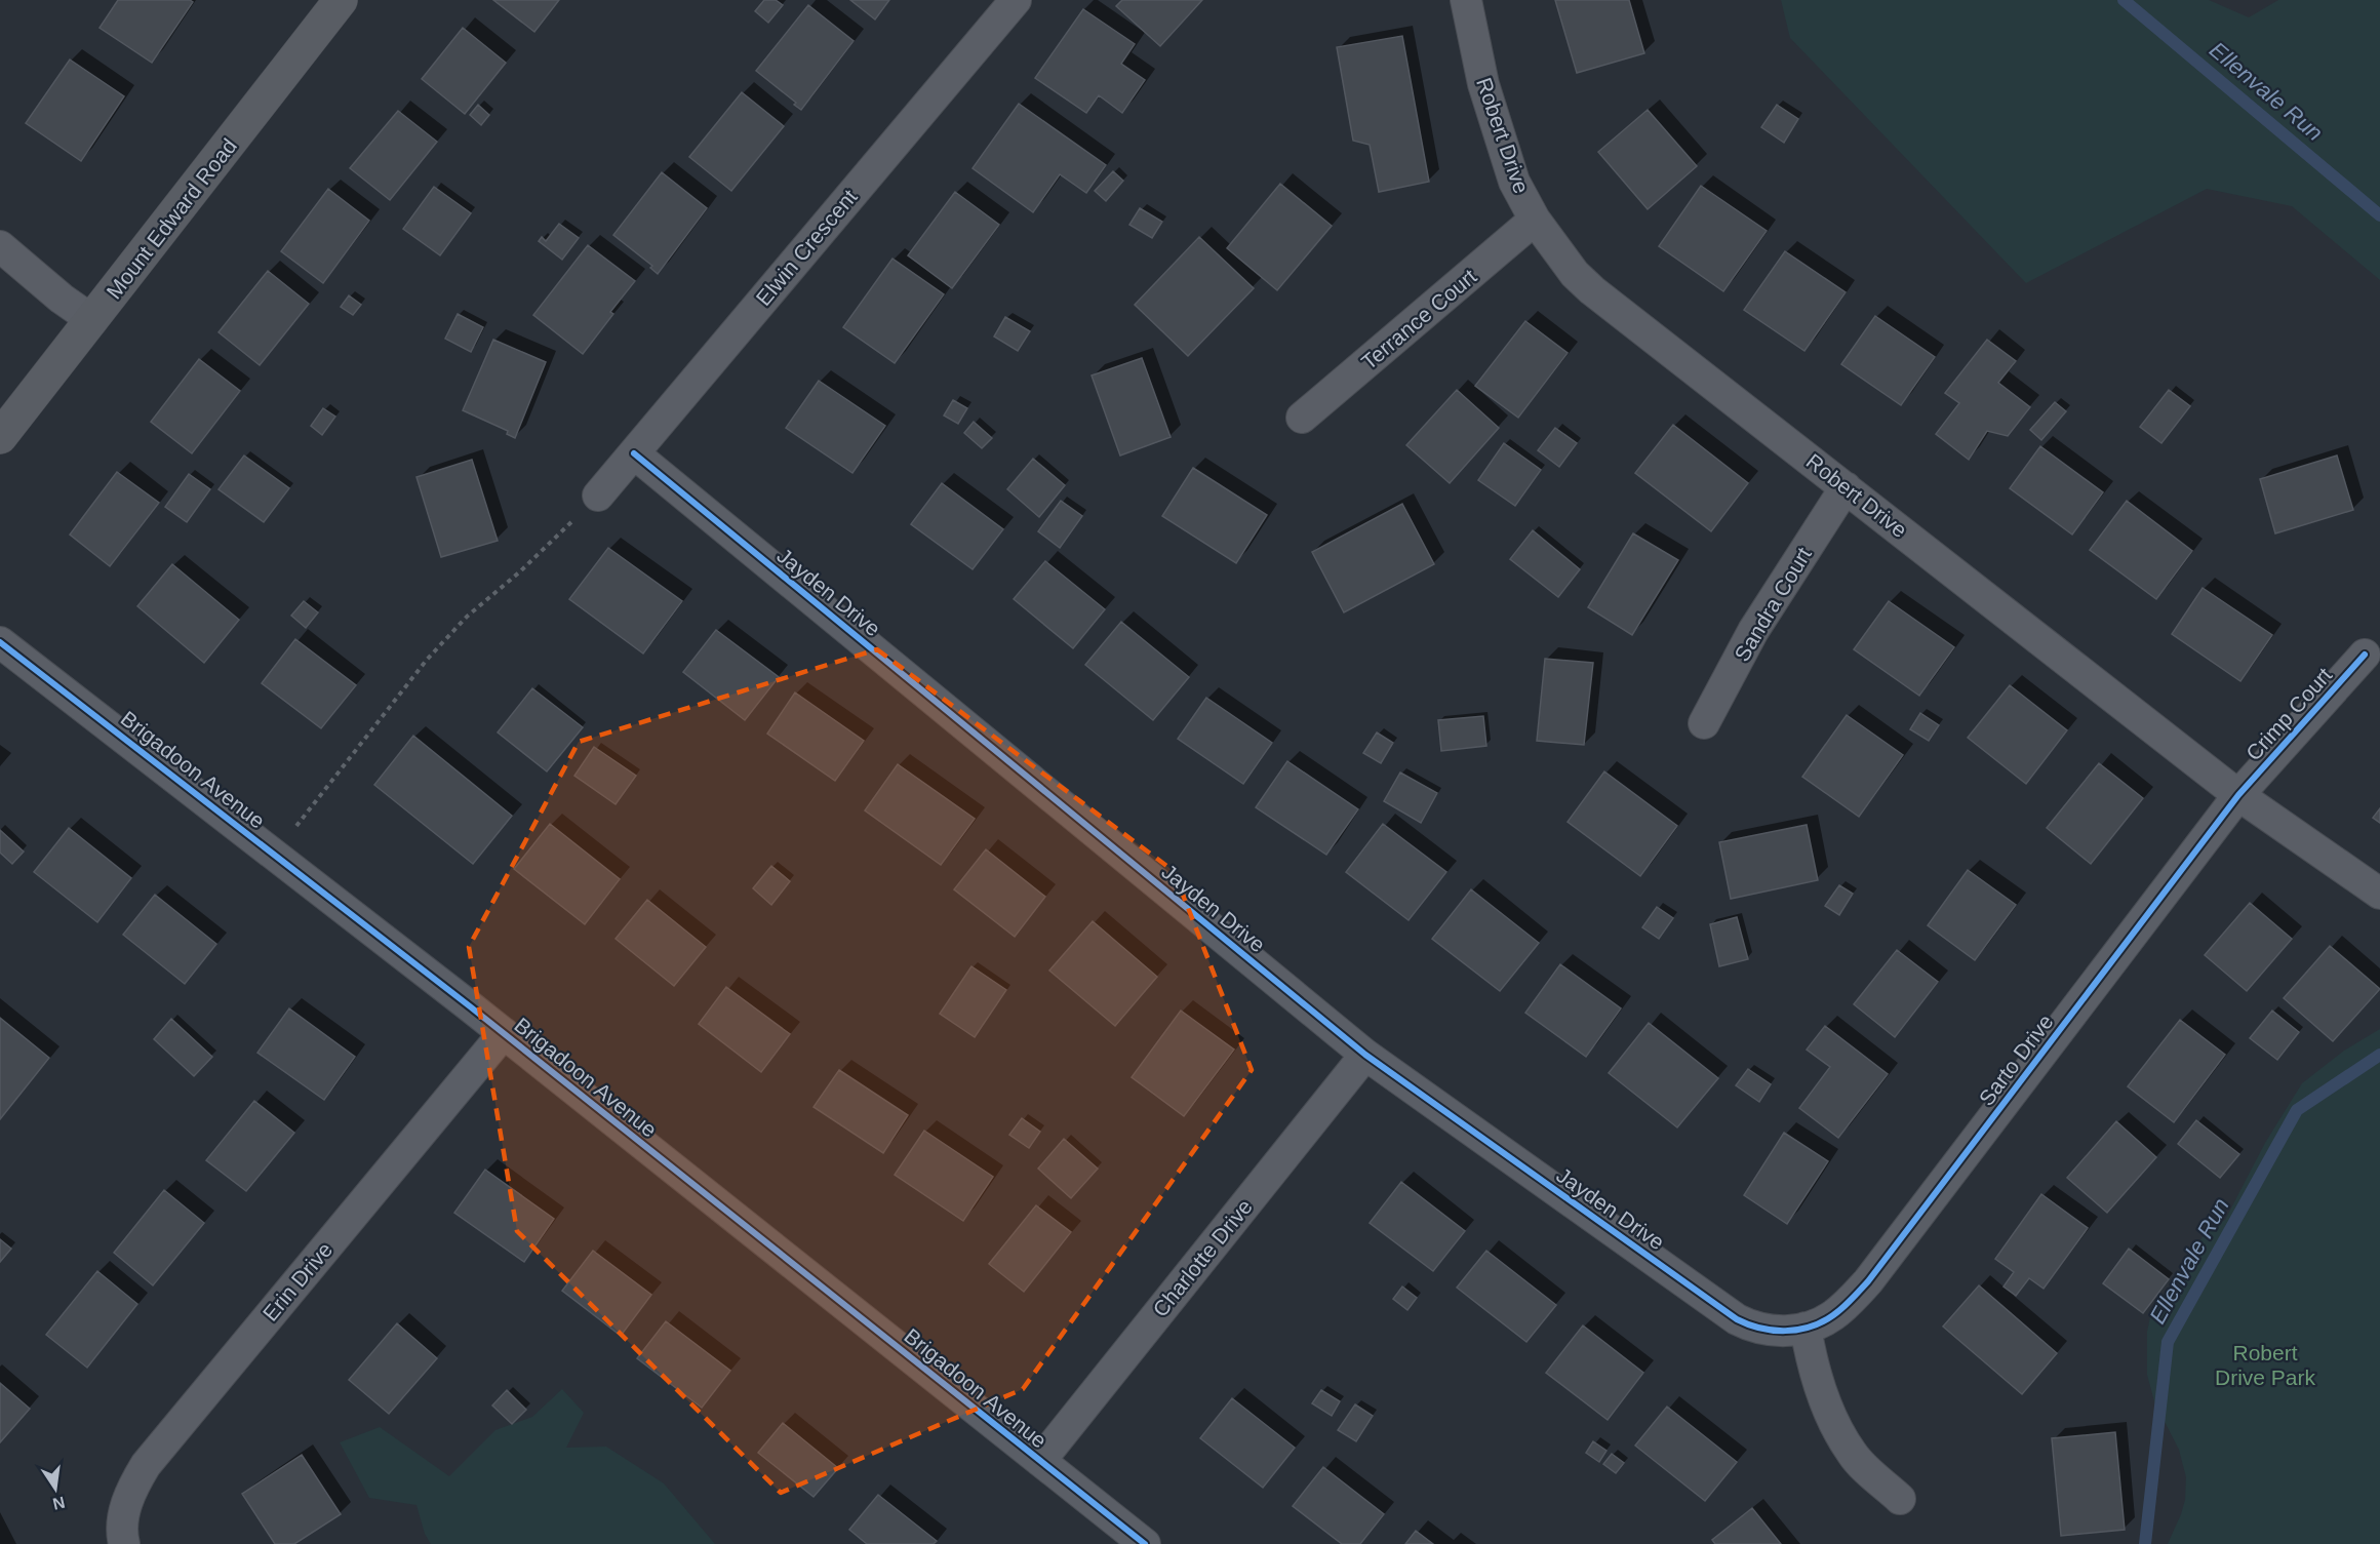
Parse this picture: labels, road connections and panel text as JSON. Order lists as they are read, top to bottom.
{
  "streets": {
    "street": [
      "Robert Drive",
      "Mount Edward Road",
      "Elwin Crescent",
      "Terrance Court",
      "Jayden Drive",
      "Sandra Court",
      "Crimp Court",
      "Brigadoon Avenue",
      "Sarto Drive",
      "Charlotte Drive",
      "Erin Drive"
    ]
  },
  "crossings": [
    ["Robert Drive", "Terrance Court"],
    ["Robert Drive", "Sandra Court"],
    ["Robert Drive", "Crimp Court"],
    ["Robert Drive", "Sarto Drive"],
    ["Elwin Crescent", "Jayden Drive"],
    ["Jayden Drive", "Sarto Drive"],
    ["Jayden Drive", "Charlotte Drive"],
    ["Crimp Court", "Sarto Drive"],
    ["Brigadoon Avenue", "Charlotte Drive"],
    ["Brigadoon Avenue", "Erin Drive"]
  ],
  "water": ["Ellenvale Run"],
  "parks": ["Robert Drive Park"],
  "north": "bottom"
}
